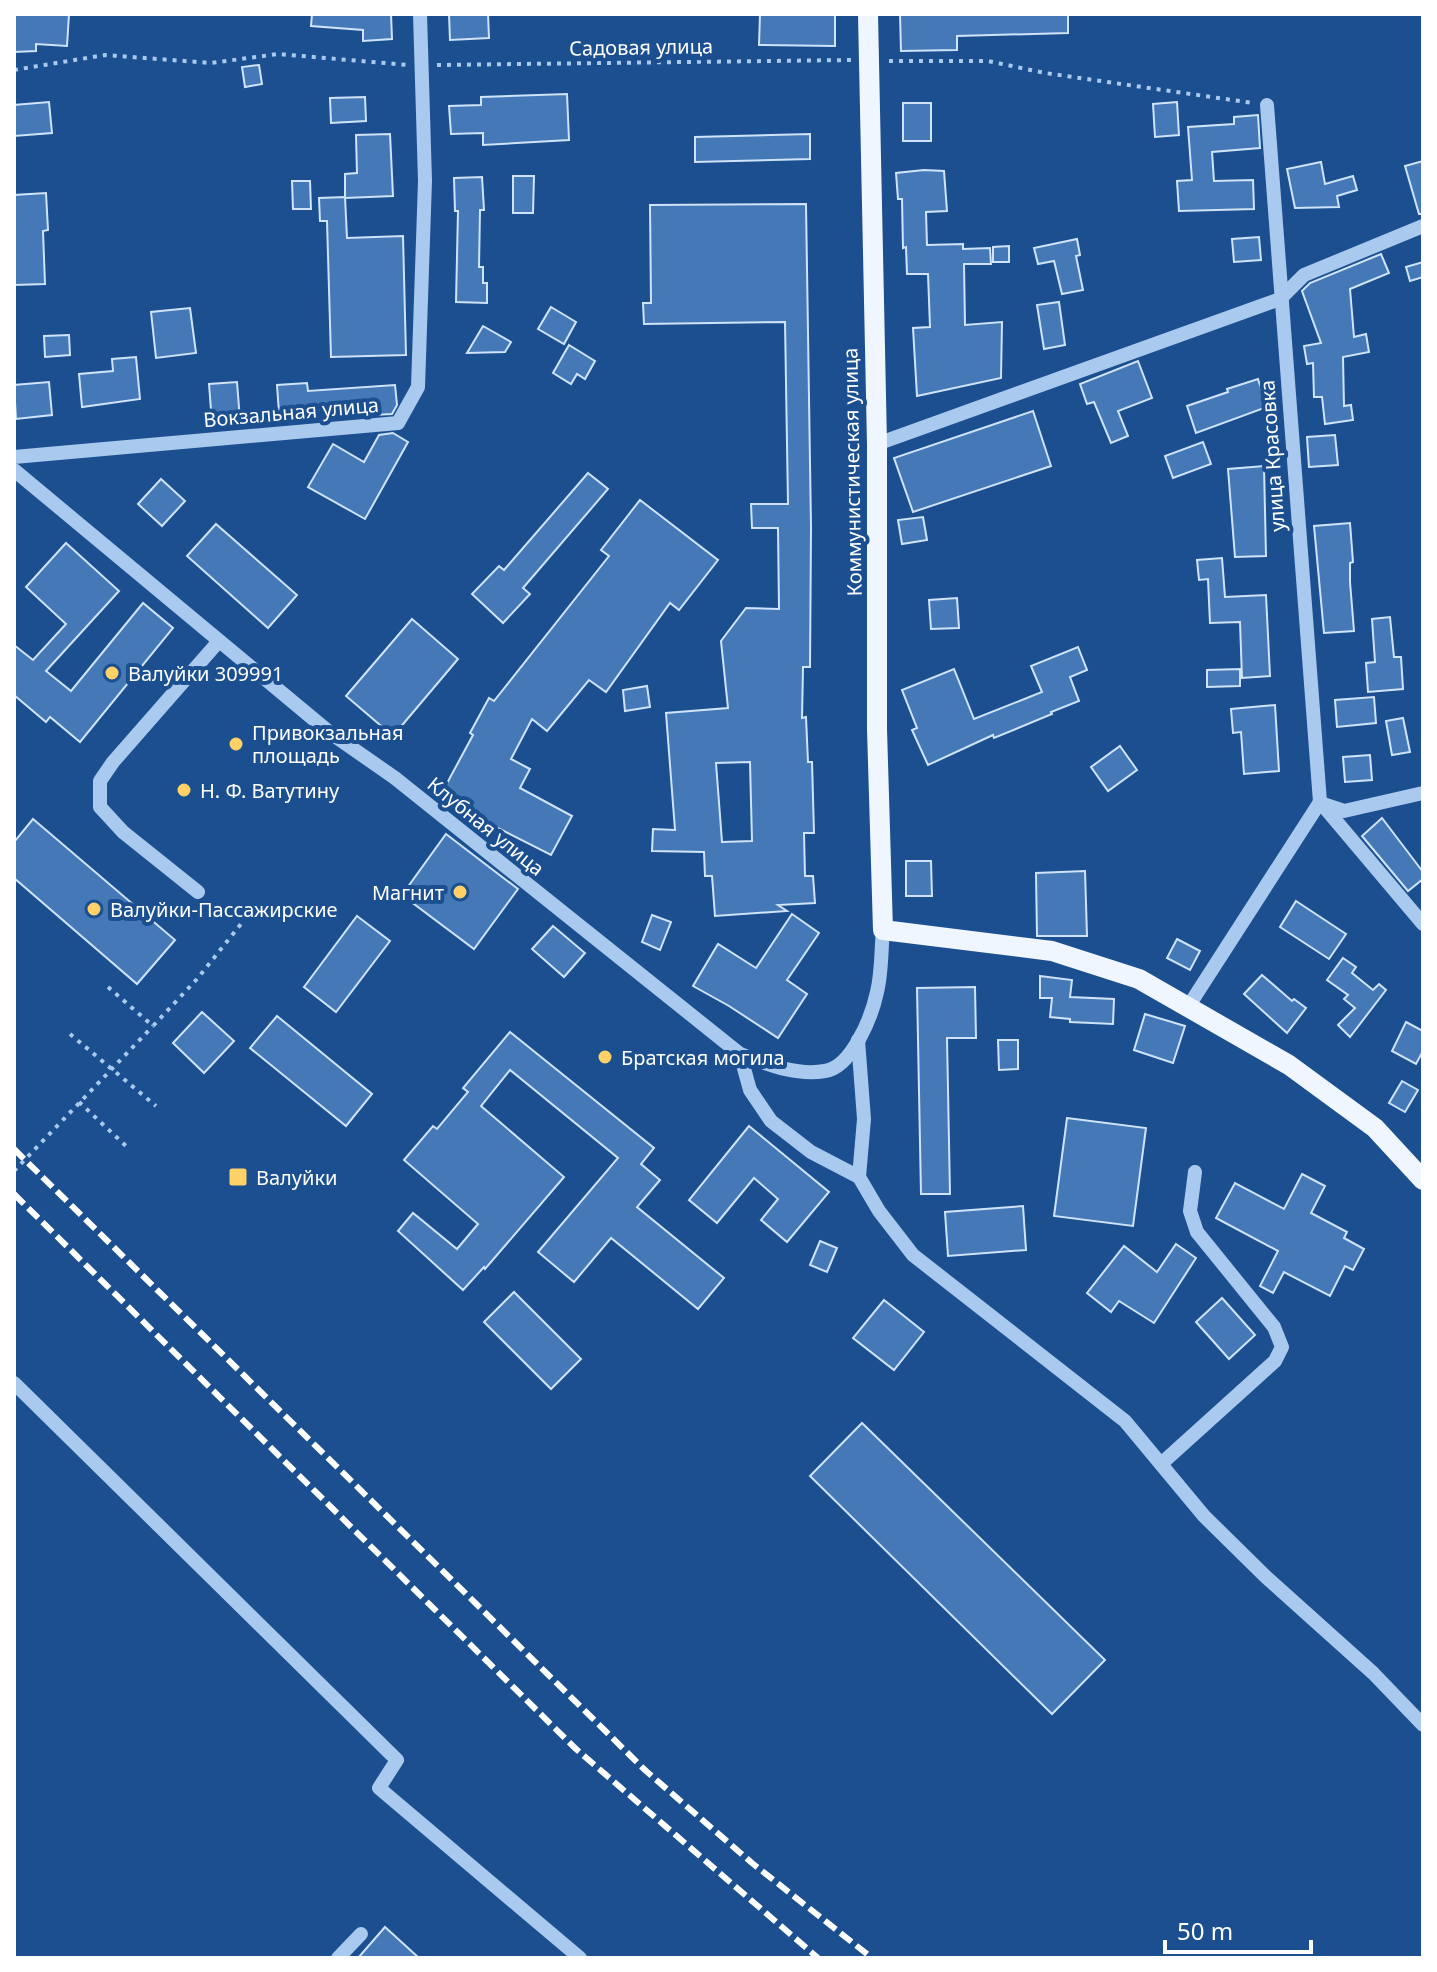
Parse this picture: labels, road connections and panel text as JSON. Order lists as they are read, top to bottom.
{
  "streets": {
    "main road": ["Коммунистическая улица"],
    "street": ["Вокзальная улица", "улица Красовка", "Клубная улица"],
    "path": ["Садовая улица"]
  },
  "crossings": [
    ["Садовая улица", "Вокзальная улица"],
    ["Садовая улица", "улица Красовка"],
    ["Садовая улица", "Коммунистическая улица"],
    ["Коммунистическая улица", "Клубная улица"]
  ],
  "places": {
    "other": [
      "Валуйки 309991",
      "Привокзальная площадь",
      "Н. Ф. Ватутину",
      "Магнит",
      "Валуйки-Пассажирские",
      "Братская могила"
    ],
    "transit": ["Валуйки"]
  },
  "scale_bar": "50 m"
}
